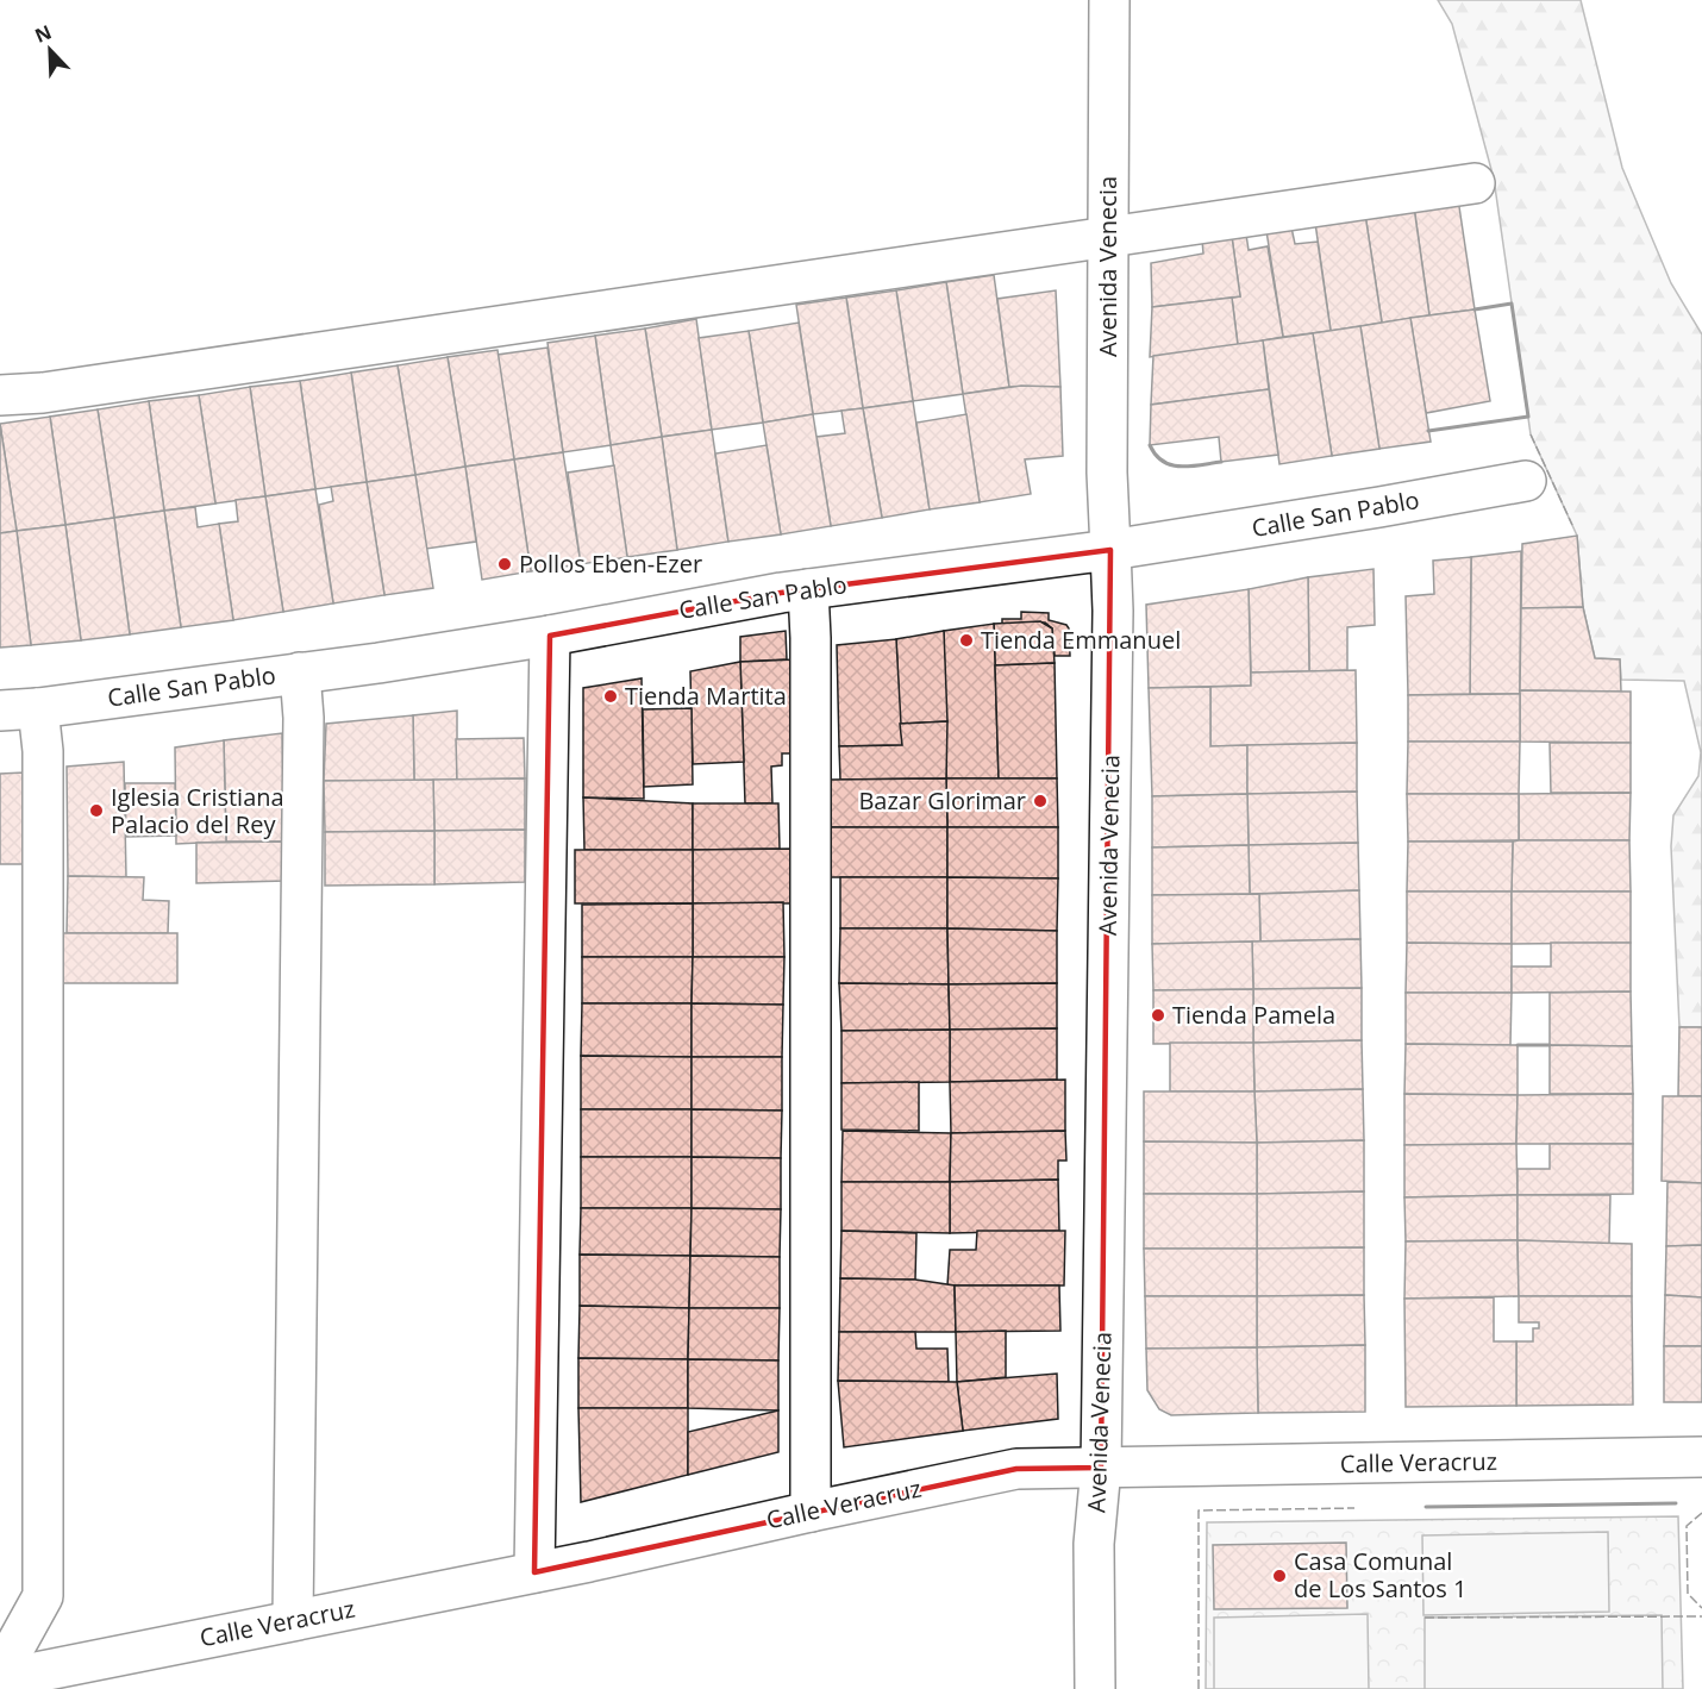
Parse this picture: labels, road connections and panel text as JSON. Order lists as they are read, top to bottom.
{
  "streets": {
    "street": ["Avenida Venecia", "Calle San Pablo", "Calle Veracruz"]
  },
  "crossings": [
    ["Avenida Venecia", "Calle San Pablo"],
    ["Avenida Venecia", "Calle Veracruz"]
  ],
  "places": [
    "Pollos Eben-Ezer",
    "Tienda Emmanuel",
    "Tienda Martita",
    "Bazar Glorimar",
    "Iglesia Cristiana Palacio del Rey",
    "Tienda Pamela",
    "Casa Comunal de Los Santos 1"
  ],
  "north": "top left"
}
